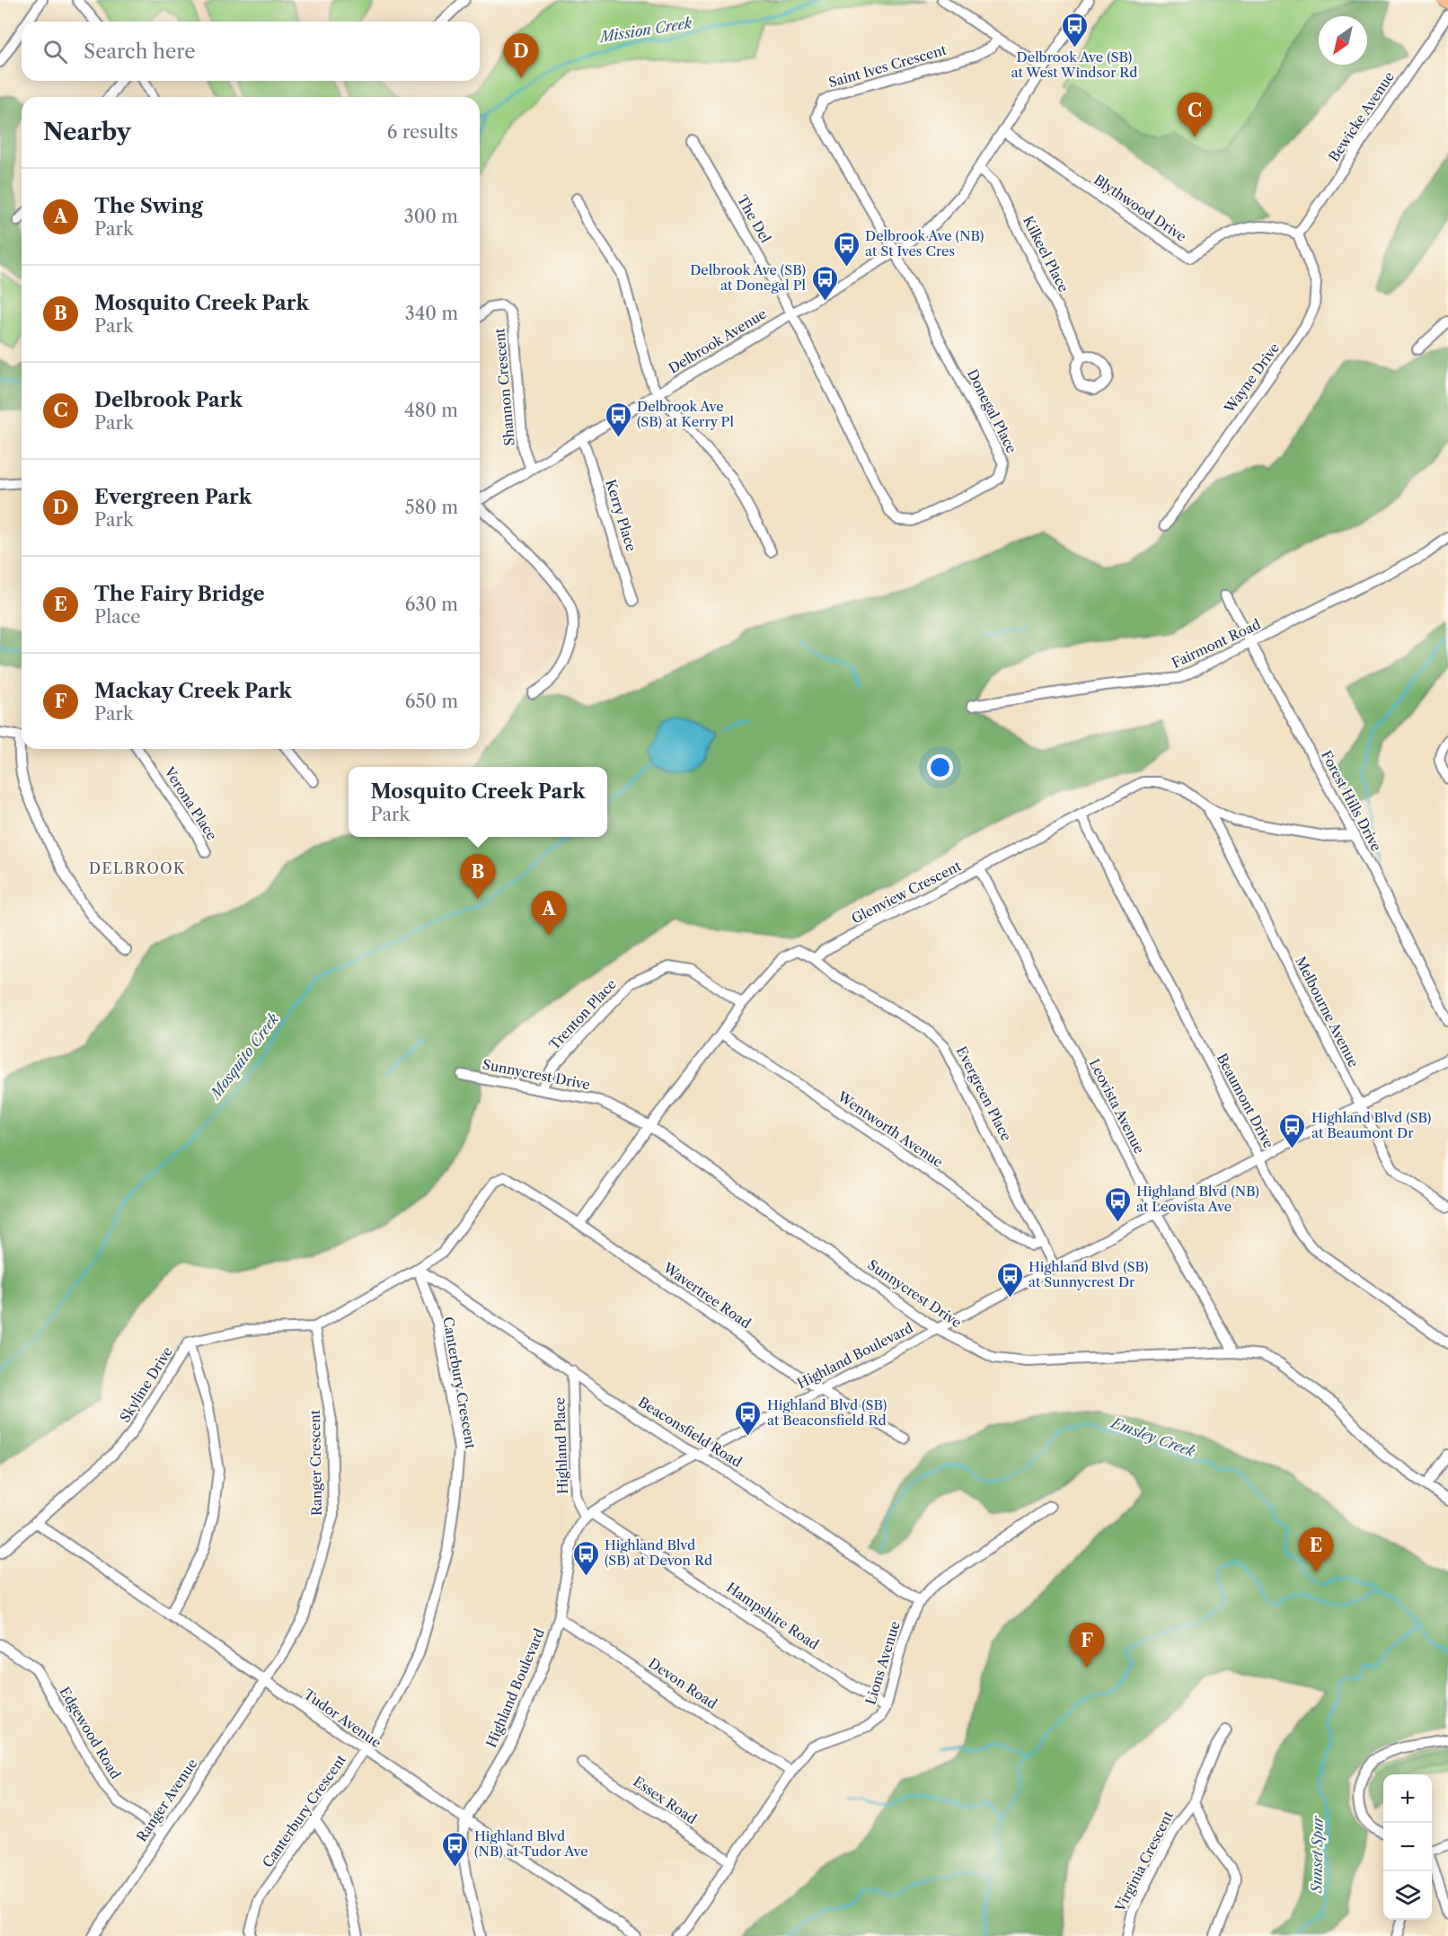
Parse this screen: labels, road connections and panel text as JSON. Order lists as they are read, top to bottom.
{
  "streets": {
    "street": [
      "Saint Ives Crescent",
      "Bewicke Avenue",
      "Blythwood Drive",
      "The Del",
      "Kilkeel Place",
      "Delbrook Avenue",
      "Wayne Drive",
      "Shannon Crescent",
      "Donegal Place",
      "Kerry Place",
      "Fairmont Road",
      "Forest Hills Drive",
      "Verona Place",
      "Glenview Crescent",
      "Melbourne Avenue",
      "Trenton Place",
      "Sunnycrest Drive",
      "Evergreen Place",
      "Beaumont Drive",
      "Leovista Avenue",
      "Wentworth Avenue",
      "Wavertree Road",
      "Highland Boulevard",
      "Canterbury Crescent",
      "Skyline Drive",
      "Beaconsfield Road",
      "Highland Place",
      "Ranger Crescent",
      "Hampshire Road",
      "Lions Avenue",
      "Devon Road",
      "Tudor Avenue",
      "Edgewood Road",
      "Ranger Avenue",
      "Essex Road",
      "Virginia Crescent"
    ]
  },
  "crossings": [
    ["Saint Ives Crescent", "Delbrook Avenue"],
    ["Saint Ives Crescent", "Donegal Place"],
    ["Bewicke Avenue", "Blythwood Drive"],
    ["Bewicke Avenue", "Wayne Drive"],
    ["Blythwood Drive", "Delbrook Avenue"],
    ["Blythwood Drive", "Wayne Drive"],
    ["The Del", "Delbrook Avenue"],
    ["The Del", "Donegal Place"],
    ["Kilkeel Place", "Delbrook Avenue"],
    ["Delbrook Avenue", "Shannon Crescent"],
    ["Delbrook Avenue", "Donegal Place"],
    ["Delbrook Avenue", "Kerry Place"],
    ["Fairmont Road", "Forest Hills Drive"],
    ["Forest Hills Drive", "Glenview Crescent"],
    ["Glenview Crescent", "Melbourne Avenue"],
    ["Glenview Crescent", "Evergreen Place"],
    ["Glenview Crescent", "Beaumont Drive"],
    ["Glenview Crescent", "Leovista Avenue"],
    ["Melbourne Avenue", "Highland Boulevard"],
    ["Trenton Place", "Sunnycrest Drive"],
    ["Sunnycrest Drive", "Leovista Avenue"],
    ["Sunnycrest Drive", "Highland Boulevard"],
    ["Evergreen Place", "Wentworth Avenue"],
    ["Evergreen Place", "Highland Boulevard"],
    ["Beaumont Drive", "Highland Boulevard"],
    ["Leovista Avenue", "Highland Boulevard"],
    ["Wavertree Road", "Highland Boulevard"],
    ["Wavertree Road", "Skyline Drive"],
    ["Highland Boulevard", "Beaconsfield Road"],
    ["Highland Boulevard", "Highland Place"],
    ["Highland Boulevard", "Hampshire Road"],
    ["Highland Boulevard", "Devon Road"],
    ["Highland Boulevard", "Tudor Avenue"],
    ["Canterbury Crescent", "Skyline Drive"],
    ["Canterbury Crescent", "Beaconsfield Road"],
    ["Canterbury Crescent", "Tudor Avenue"],
    ["Skyline Drive", "Beaconsfield Road"],
    ["Skyline Drive", "Ranger Crescent"],
    ["Skyline Drive", "Tudor Avenue"],
    ["Beaconsfield Road", "Highland Place"],
    ["Beaconsfield Road", "Lions Avenue"],
    ["Highland Place", "Hampshire Road"],
    ["Ranger Crescent", "Tudor Avenue"],
    ["Ranger Crescent", "Ranger Avenue"],
    ["Hampshire Road", "Lions Avenue"],
    ["Lions Avenue", "Devon Road"],
    ["Lions Avenue", "Essex Road"],
    ["Tudor Avenue", "Ranger Avenue"],
    ["Edgewood Road", "Ranger Avenue"]
  ],
  "districts": ["DELBROOK"],
  "water": [
    "Mission Creek",
    "Mosquito Creek",
    "Emsley Creek",
    "Sunset Spur"
  ],
  "places": {
    "bus stop": [
      "Delbrook Ave (SB) at West Windsor Rd",
      "Delbrook Ave (NB) at St Ives Cres",
      "Delbrook Ave (SB) at Donegal Pl",
      "Delbrook Ave (SB) at Kerry Pl",
      "Highland Blvd (SB) at Beaumont Dr",
      "Highland Blvd (NB) at Leovista Ave",
      "Highland Blvd (SB) at Sunnycrest Dr",
      "Highland Blvd (SB) at Beaconsfield Rd",
      "Highland Blvd (SB) at Devon Rd",
      "Highland Blvd (NB) at Tudor Ave"
    ]
  },
  "north": "bottom left",
  "page": {
    "search": "Search here",
    "pins": [
      "D",
      "C",
      "B",
      "A",
      "E",
      "F"
    ],
    "heading": ["Nearby", "6 results"],
    "list": [
      {
        "mark": "A",
        "name": "The Swing",
        "note": "Park",
        "value": "300 m"
      },
      {
        "mark": "B",
        "name": "Mosquito Creek Park",
        "note": "Park",
        "value": "340 m"
      },
      {
        "mark": "C",
        "name": "Delbrook Park",
        "note": "Park",
        "value": "480 m"
      },
      {
        "mark": "D",
        "name": "Evergreen Park",
        "note": "Park",
        "value": "580 m"
      },
      {
        "mark": "E",
        "name": "The Fairy Bridge",
        "note": "Place",
        "value": "630 m"
      },
      {
        "mark": "F",
        "name": "Mackay Creek Park",
        "note": "Park",
        "value": "650 m"
      }
    ],
    "popup": ["Mosquito Creek Park", "Park"],
    "map_buttons": ["+", "−"]
  }
}
